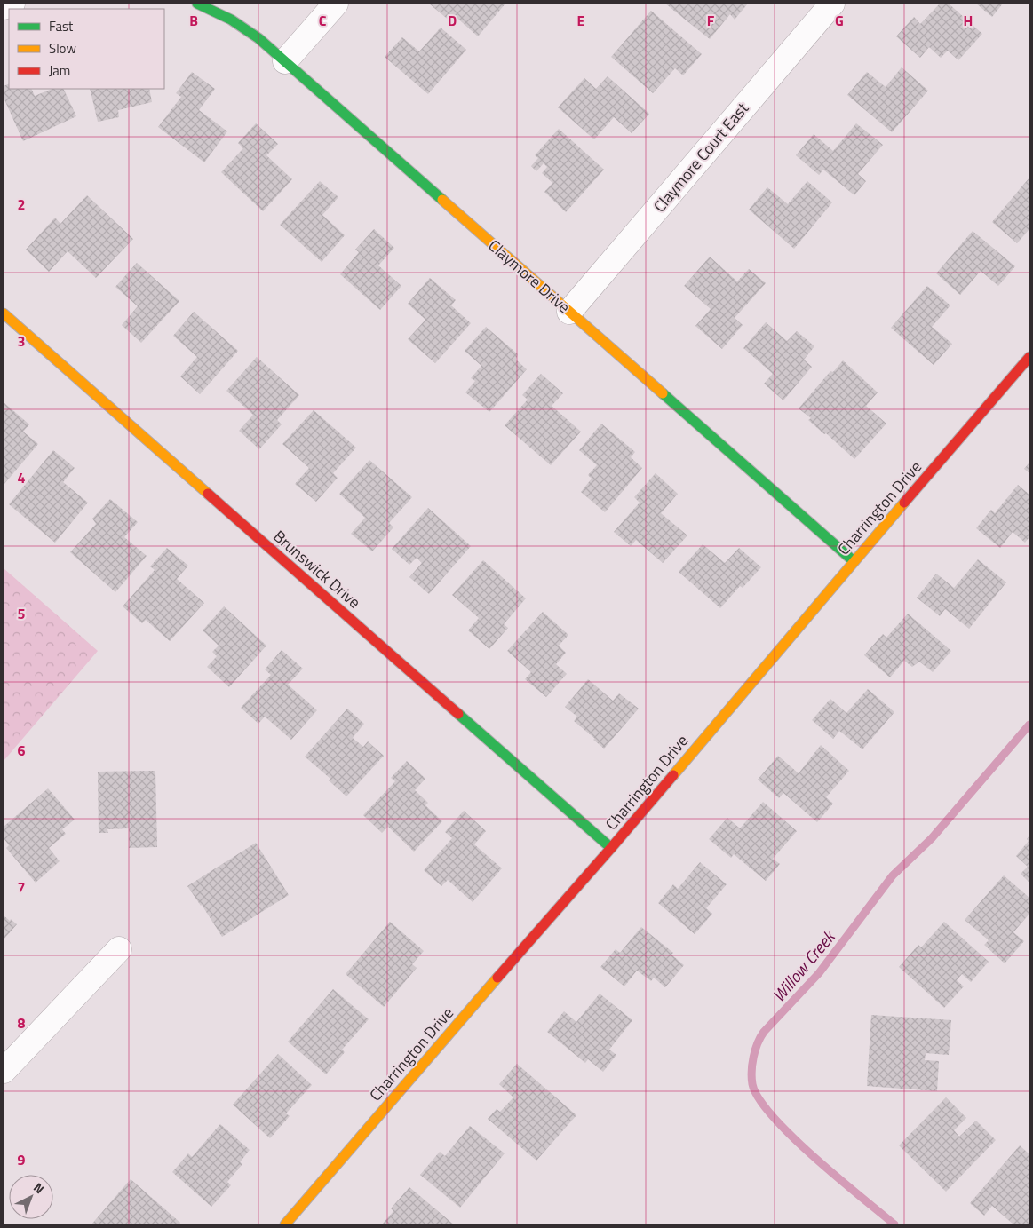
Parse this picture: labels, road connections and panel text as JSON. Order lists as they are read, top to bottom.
{
  "streets": {
    "street": [
      "Claymore Court East",
      "Claymore Drive",
      "Charrington Drive",
      "Brunswick Drive"
    ]
  },
  "crossings": [
    ["Claymore Court East", "Claymore Drive"],
    ["Claymore Drive", "Charrington Drive"],
    ["Charrington Drive", "Brunswick Drive"]
  ],
  "water": ["Willow Creek"],
  "legend": ["Fast", "Slow", "Jam"],
  "north": "top right",
  "grid": {
    "columns": [
      "B",
      "C",
      "D",
      "E",
      "F",
      "G",
      "H"
    ],
    "rows": [
      "2",
      "3",
      "4",
      "5",
      "6",
      "7",
      "8",
      "9"
    ]
  }
}
